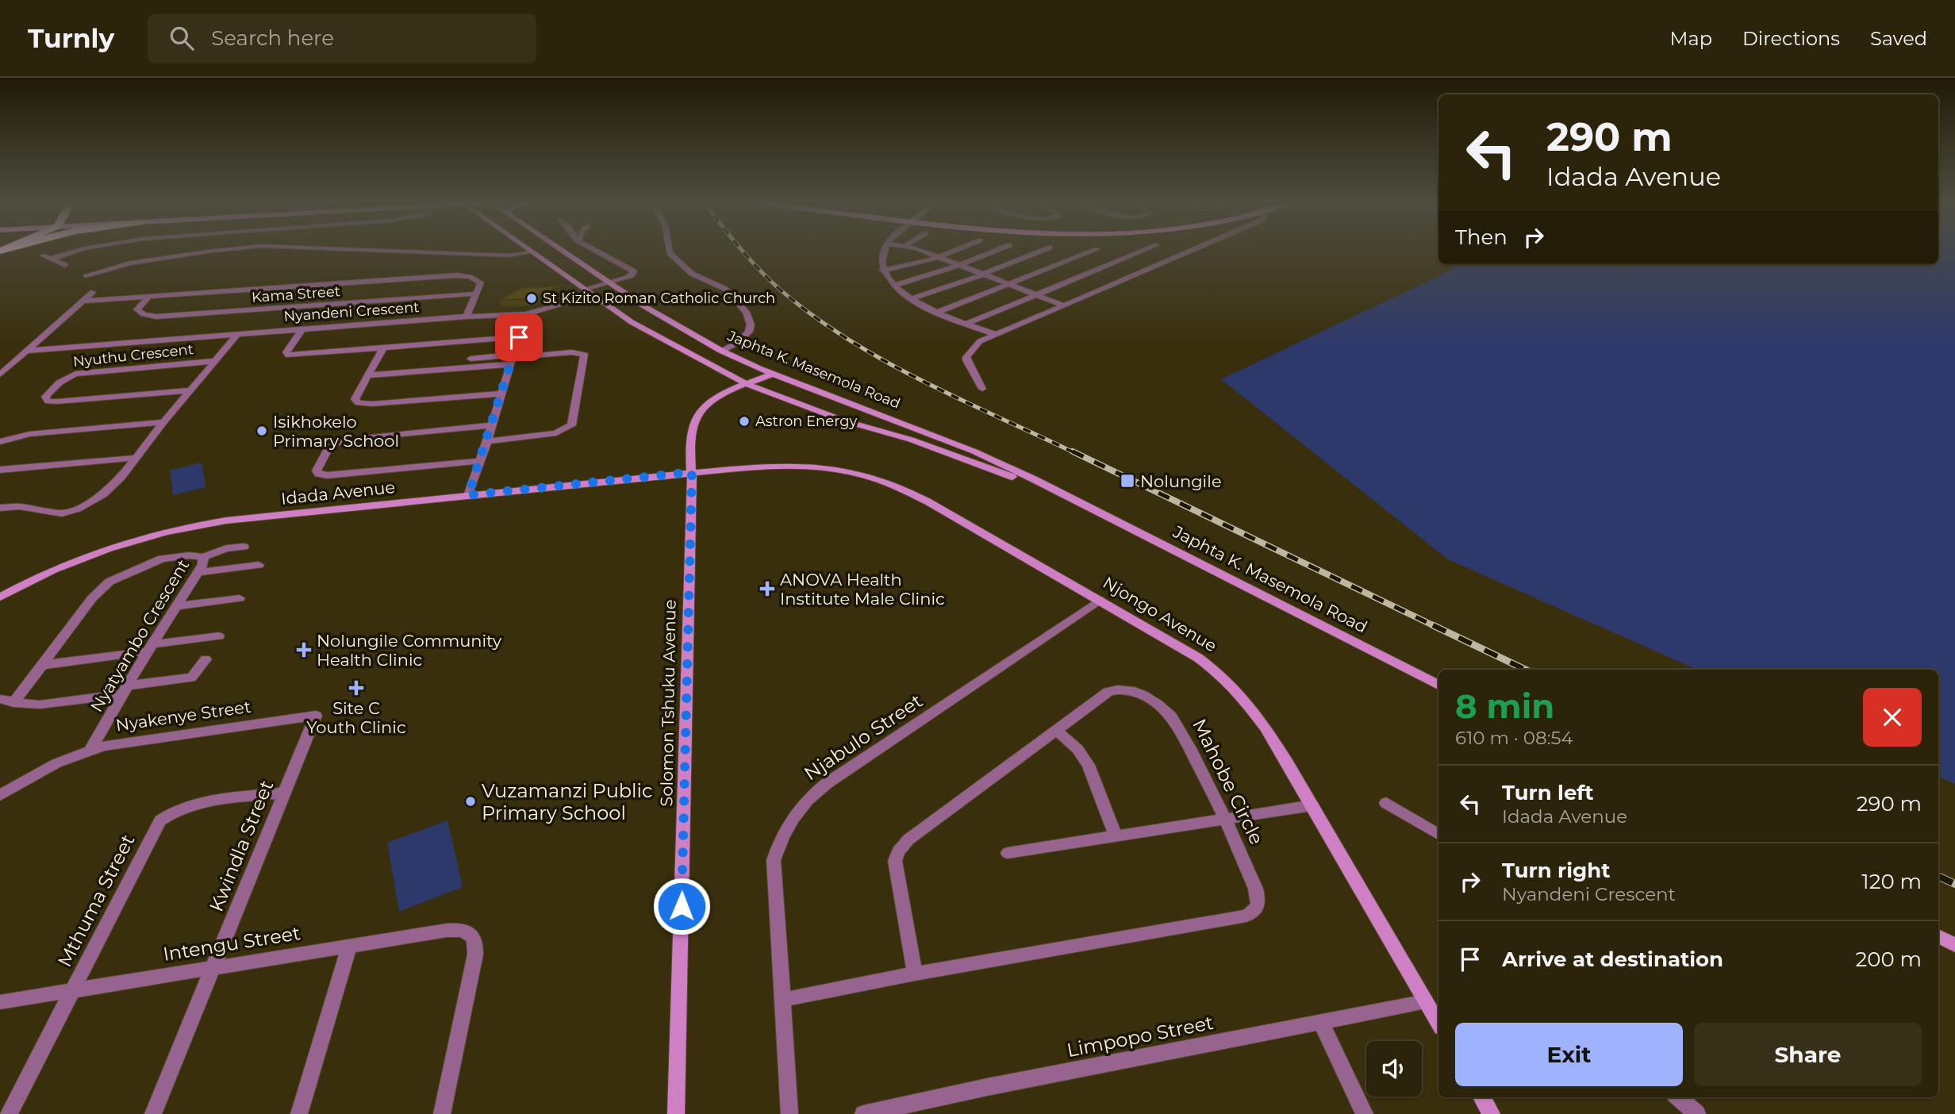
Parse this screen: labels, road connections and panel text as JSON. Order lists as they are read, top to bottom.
{
  "streets": {
    "main road": [
      "Japhta K. Masemola Road",
      "Idada Avenue",
      "Njongo Avenue",
      "Solomon Tshuku Avenue"
    ],
    "street": [
      "Kama Street",
      "Nyandeni Crescent",
      "Nyuthu Crescent",
      "Nyatyambo Crescent",
      "Nyakenye Street",
      "Njabulo Street",
      "Mahobe Circle",
      "Kwindla Street",
      "Mthuma Street",
      "Intengu Street",
      "Limpopo Street"
    ]
  },
  "crossings": [
    ["Nyandeni Crescent", "Japhta K. Masemola Road"],
    ["Japhta K. Masemola Road", "Solomon Tshuku Avenue"],
    ["Idada Avenue", "Njongo Avenue"],
    ["Idada Avenue", "Solomon Tshuku Avenue"],
    ["Njongo Avenue", "Solomon Tshuku Avenue"],
    ["Njongo Avenue", "Njabulo Street"],
    ["Njongo Avenue", "Limpopo Street"],
    ["Nyatyambo Crescent", "Nyakenye Street"],
    ["Nyakenye Street", "Kwindla Street"],
    ["Njabulo Street", "Mahobe Circle"],
    ["Kwindla Street", "Mthuma Street"],
    ["Kwindla Street", "Intengu Street"],
    ["Mthuma Street", "Intengu Street"]
  ],
  "places": {
    "other": [
      "St Kizito Roman Catholic Church",
      "Astron Energy",
      "Isikhokelo Primary School",
      "Vuzamanzi Public Primary School"
    ],
    "transit": ["Nolungile"],
    "health": ["ANOVA Health Institute Male Clinic", "Nolungile Community Health Clinic", "Site C Youth Clinic"]
  },
  "page": {
    "header": "Turnly",
    "search": "Search here",
    "nav": ["Map", "Directions", "Saved"],
    "turn": ["290 m", "Idada Avenue"],
    "then": "Then",
    "heading": ["8 min", "610 m · 08:54"],
    "list": [
      {
        "name": "Turn left",
        "note": "Idada Avenue",
        "value": "290 m"
      },
      {
        "name": "Turn right",
        "note": "Nyandeni Crescent",
        "value": "120 m"
      },
      {
        "name": "Arrive at destination",
        "value": "200 m"
      }
    ],
    "buttons": ["Exit", "Share"]
  }
}
